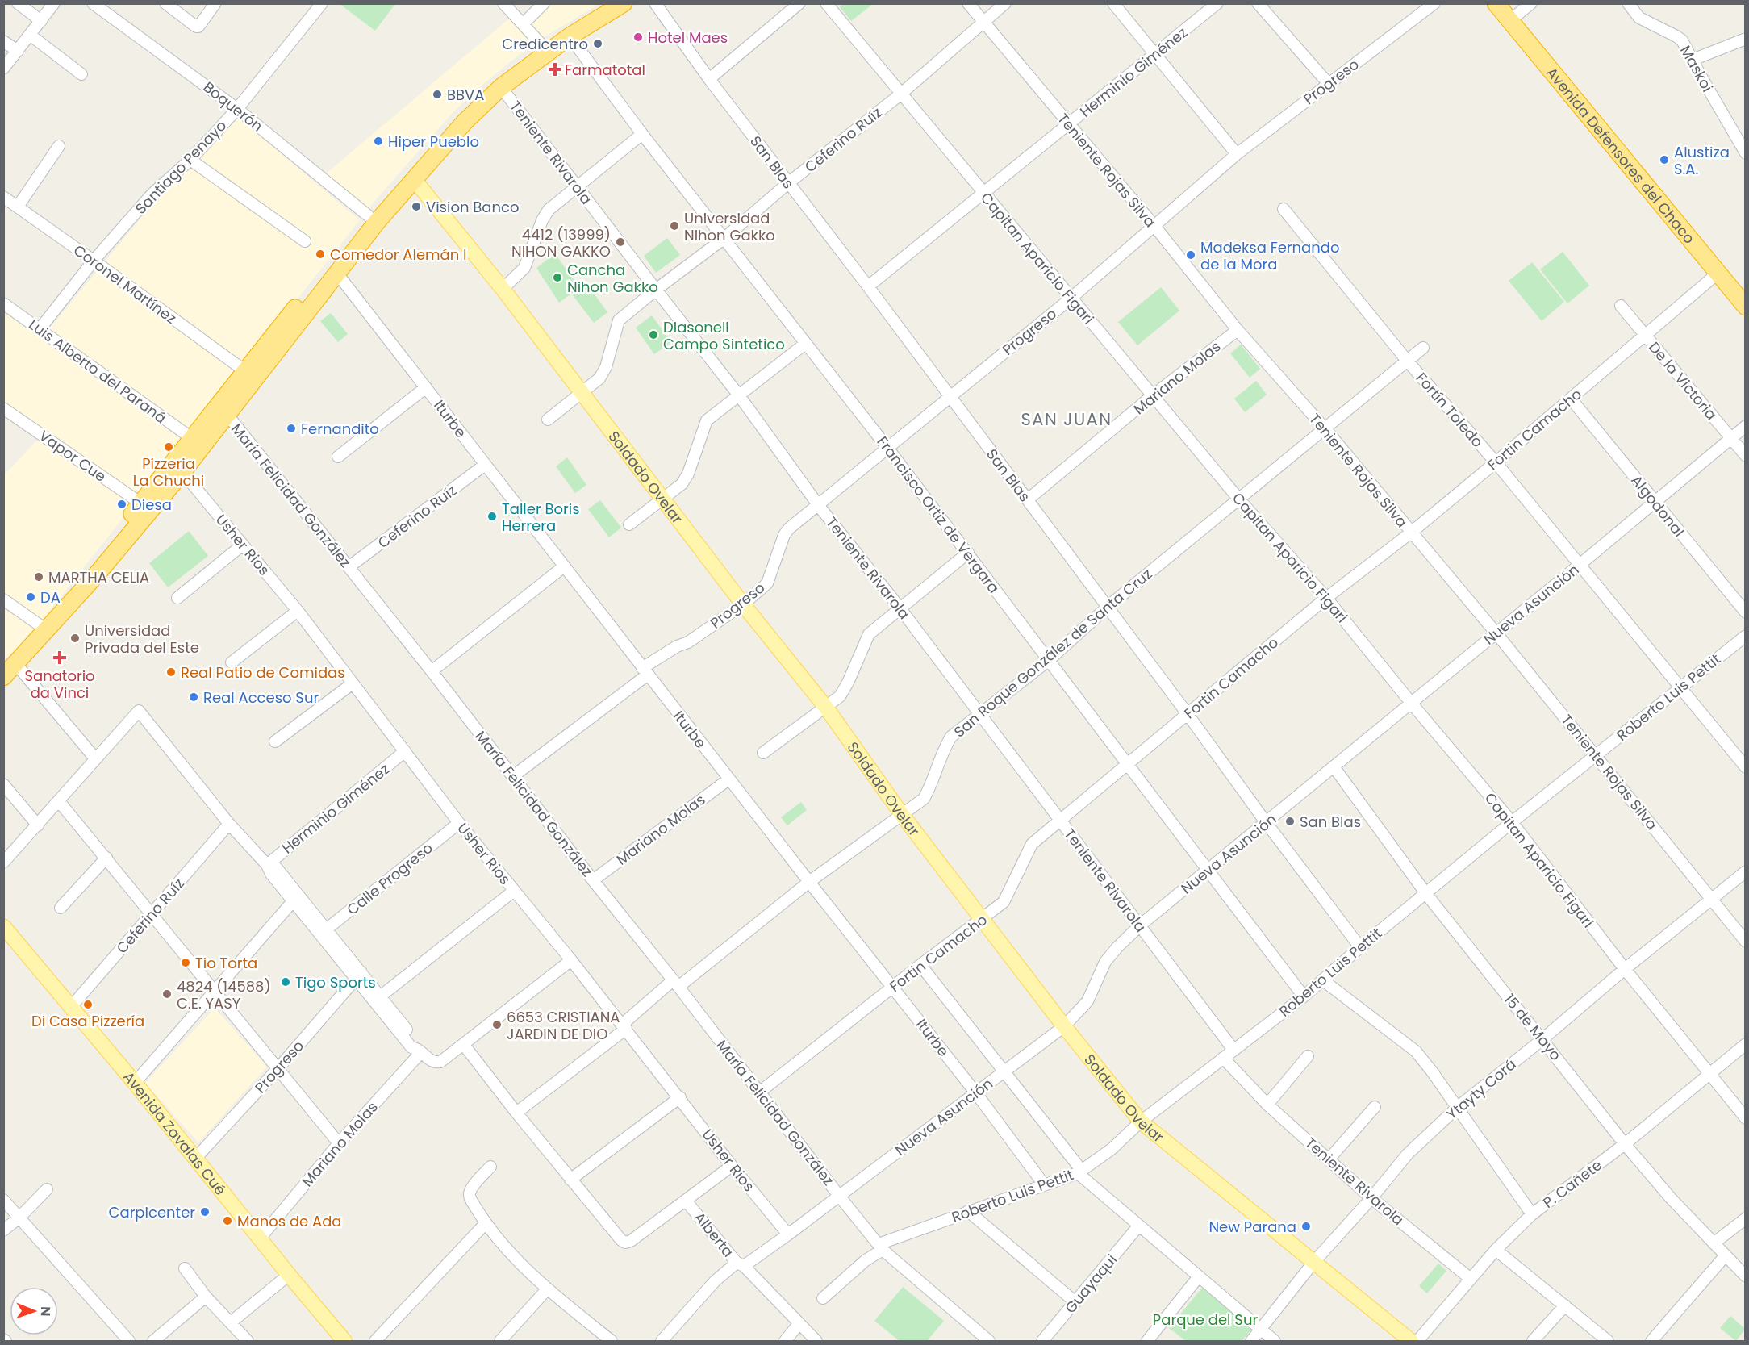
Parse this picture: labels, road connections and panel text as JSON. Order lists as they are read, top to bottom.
{
  "streets": {
    "highway": ["Avenida Defensores del Chaco"],
    "main road": ["Soldado Ovelar", "Avenida Zavalas Cué"],
    "street": [
      "Maskoi",
      "Herminio Giménez",
      "Progreso",
      "Boquerón",
      "Ceferino Ruíz",
      "Teniente Rivarola",
      "San Blas",
      "Santiago Penayo",
      "Teniente Rojas Silva",
      "Capitan Aparicio Figari",
      "Coronel Martínez",
      "Luis Alberto del Paraná",
      "Mariano Molas",
      "De la Victoria",
      "Fortín Toledo",
      "Iturbe",
      "Fortin Camacho",
      "Vapor Cue",
      "María Felicidad González",
      "Algodonal",
      "Francisco Ortiz de Vergara",
      "Usher Rios",
      "Nueva Asunción",
      "San Roque González de Santa Cruz",
      "Roberto Luis Pettit",
      "Calle Progreso",
      "15 de Mayo",
      "Ytayty Corá",
      "P. Cañete",
      "Alberta",
      "Guayaqui"
    ]
  },
  "crossings": [
    ["Herminio Giménez", "San Blas"],
    ["Herminio Giménez", "Teniente Rojas Silva"],
    ["Herminio Giménez", "Capitan Aparicio Figari"],
    ["Herminio Giménez", "Usher Rios"],
    ["Progreso", "Teniente Rivarola"],
    ["Progreso", "San Blas"],
    ["Progreso", "Teniente Rojas Silva"],
    ["Progreso", "Capitan Aparicio Figari"],
    ["Progreso", "Iturbe"],
    ["Progreso", "Soldado Ovelar"],
    ["Progreso", "María Felicidad González"],
    ["Progreso", "Francisco Ortiz de Vergara"],
    ["Progreso", "Avenida Zavalas Cué"],
    ["Boquerón", "Santiago Penayo"],
    ["Ceferino Ruíz", "Teniente Rivarola"],
    ["Ceferino Ruíz", "San Blas"],
    ["Ceferino Ruíz", "Teniente Rojas Silva"],
    ["Ceferino Ruíz", "Capitan Aparicio Figari"],
    ["Ceferino Ruíz", "Iturbe"],
    ["Ceferino Ruíz", "Soldado Ovelar"],
    ["Ceferino Ruíz", "María Felicidad González"],
    ["Ceferino Ruíz", "Francisco Ortiz de Vergara"],
    ["Ceferino Ruíz", "Avenida Zavalas Cué"],
    ["Teniente Rivarola", "Fortin Camacho"],
    ["Teniente Rivarola", "Nueva Asunción"],
    ["Teniente Rivarola", "San Roque González de Santa Cruz"],
    ["Teniente Rivarola", "Roberto Luis Pettit"],
    ["Teniente Rivarola", "Ytayty Corá"],
    ["Teniente Rivarola", "P. Cañete"],
    ["Avenida Defensores del Chaco", "Fortin Camacho"],
    ["San Blas", "Mariano Molas"],
    ["San Blas", "Fortin Camacho"],
    ["San Blas", "Nueva Asunción"],
    ["San Blas", "San Roque González de Santa Cruz"],
    ["San Blas", "Roberto Luis Pettit"],
    ["Santiago Penayo", "Coronel Martínez"],
    ["Santiago Penayo", "Luis Alberto del Paraná"],
    ["Teniente Rojas Silva", "Mariano Molas"],
    ["Teniente Rojas Silva", "Fortin Camacho"],
    ["Teniente Rojas Silva", "Nueva Asunción"],
    ["Teniente Rojas Silva", "San Roque González de Santa Cruz"],
    ["Teniente Rojas Silva", "Roberto Luis Pettit"],
    ["Teniente Rojas Silva", "Ytayty Corá"],
    ["Capitan Aparicio Figari", "Mariano Molas"],
    ["Capitan Aparicio Figari", "Fortin Camacho"],
    ["Capitan Aparicio Figari", "Nueva Asunción"],
    ["Capitan Aparicio Figari", "San Roque González de Santa Cruz"],
    ["Capitan Aparicio Figari", "Roberto Luis Pettit"],
    ["Capitan Aparicio Figari", "Ytayty Corá"],
    ["Capitan Aparicio Figari", "P. Cañete"],
    ["Mariano Molas", "Iturbe"],
    ["Mariano Molas", "María Felicidad González"],
    ["Mariano Molas", "Avenida Zavalas Cué"],
    ["De la Victoria", "Fortin Camacho"],
    ["De la Victoria", "Nueva Asunción"],
    ["Fortín Toledo", "Fortin Camacho"],
    ["Fortín Toledo", "Nueva Asunción"],
    ["Fortín Toledo", "San Roque González de Santa Cruz"],
    ["Fortín Toledo", "Roberto Luis Pettit"],
    ["Iturbe", "Fortin Camacho"],
    ["Iturbe", "Nueva Asunción"],
    ["Iturbe", "San Roque González de Santa Cruz"],
    ["Iturbe", "Roberto Luis Pettit"],
    ["Fortin Camacho", "Soldado Ovelar"],
    ["Fortin Camacho", "María Felicidad González"],
    ["Fortin Camacho", "Algodonal"],
    ["Fortin Camacho", "Francisco Ortiz de Vergara"],
    ["Soldado Ovelar", "Nueva Asunción"],
    ["Soldado Ovelar", "San Roque González de Santa Cruz"],
    ["Soldado Ovelar", "Roberto Luis Pettit"],
    ["Soldado Ovelar", "Ytayty Corá"],
    ["María Felicidad González", "Nueva Asunción"],
    ["María Felicidad González", "San Roque González de Santa Cruz"],
    ["Algodonal", "Nueva Asunción"],
    ["Francisco Ortiz de Vergara", "Nueva Asunción"],
    ["Francisco Ortiz de Vergara", "San Roque González de Santa Cruz"],
    ["Francisco Ortiz de Vergara", "Roberto Luis Pettit"],
    ["Usher Rios", "Nueva Asunción"],
    ["Usher Rios", "San Roque González de Santa Cruz"],
    ["Usher Rios", "Calle Progreso"],
    ["Nueva Asunción", "15 de Mayo"],
    ["Nueva Asunción", "Alberta"],
    ["Roberto Luis Pettit", "15 de Mayo"],
    ["15 de Mayo", "Ytayty Corá"],
    ["15 de Mayo", "P. Cañete"]
  ],
  "districts": ["SAN JUAN"],
  "parks": ["Parque del Sur"],
  "places": {
    "other": [
      "Hotel Maes",
      "Credicentro",
      "BBVA",
      "Hiper Pueblo",
      "Alustiza S.A.",
      "Vision Banco",
      "Universidad Nihon Gakko",
      "4412 (13999) NIHON GAKKO",
      "Comedor Alemán I",
      "Madeksa Fernando de la Mora",
      "Cancha Nihon Gakko",
      "Diasoneli Campo Sintetico",
      "Fernandito",
      "Pizzeria La Chuchi",
      "Diesa",
      "Taller Boris Herrera",
      "MARTHA CELIA",
      "DA",
      "Universidad Privada del Este",
      "Real Patio de Comidas",
      "Real Acceso Sur",
      "San Blas",
      "Tio Torta",
      "Tigo Sports",
      "4824 (14588) C.E. YASY",
      "Di Casa Pizzería",
      "6653 CRISTIANA JARDIN DE DIO",
      "Carpicenter",
      "Manos de Ada",
      "New Parana"
    ],
    "health": ["Farmatotal", "Sanatorio da Vinci"]
  },
  "north": "right"
}
